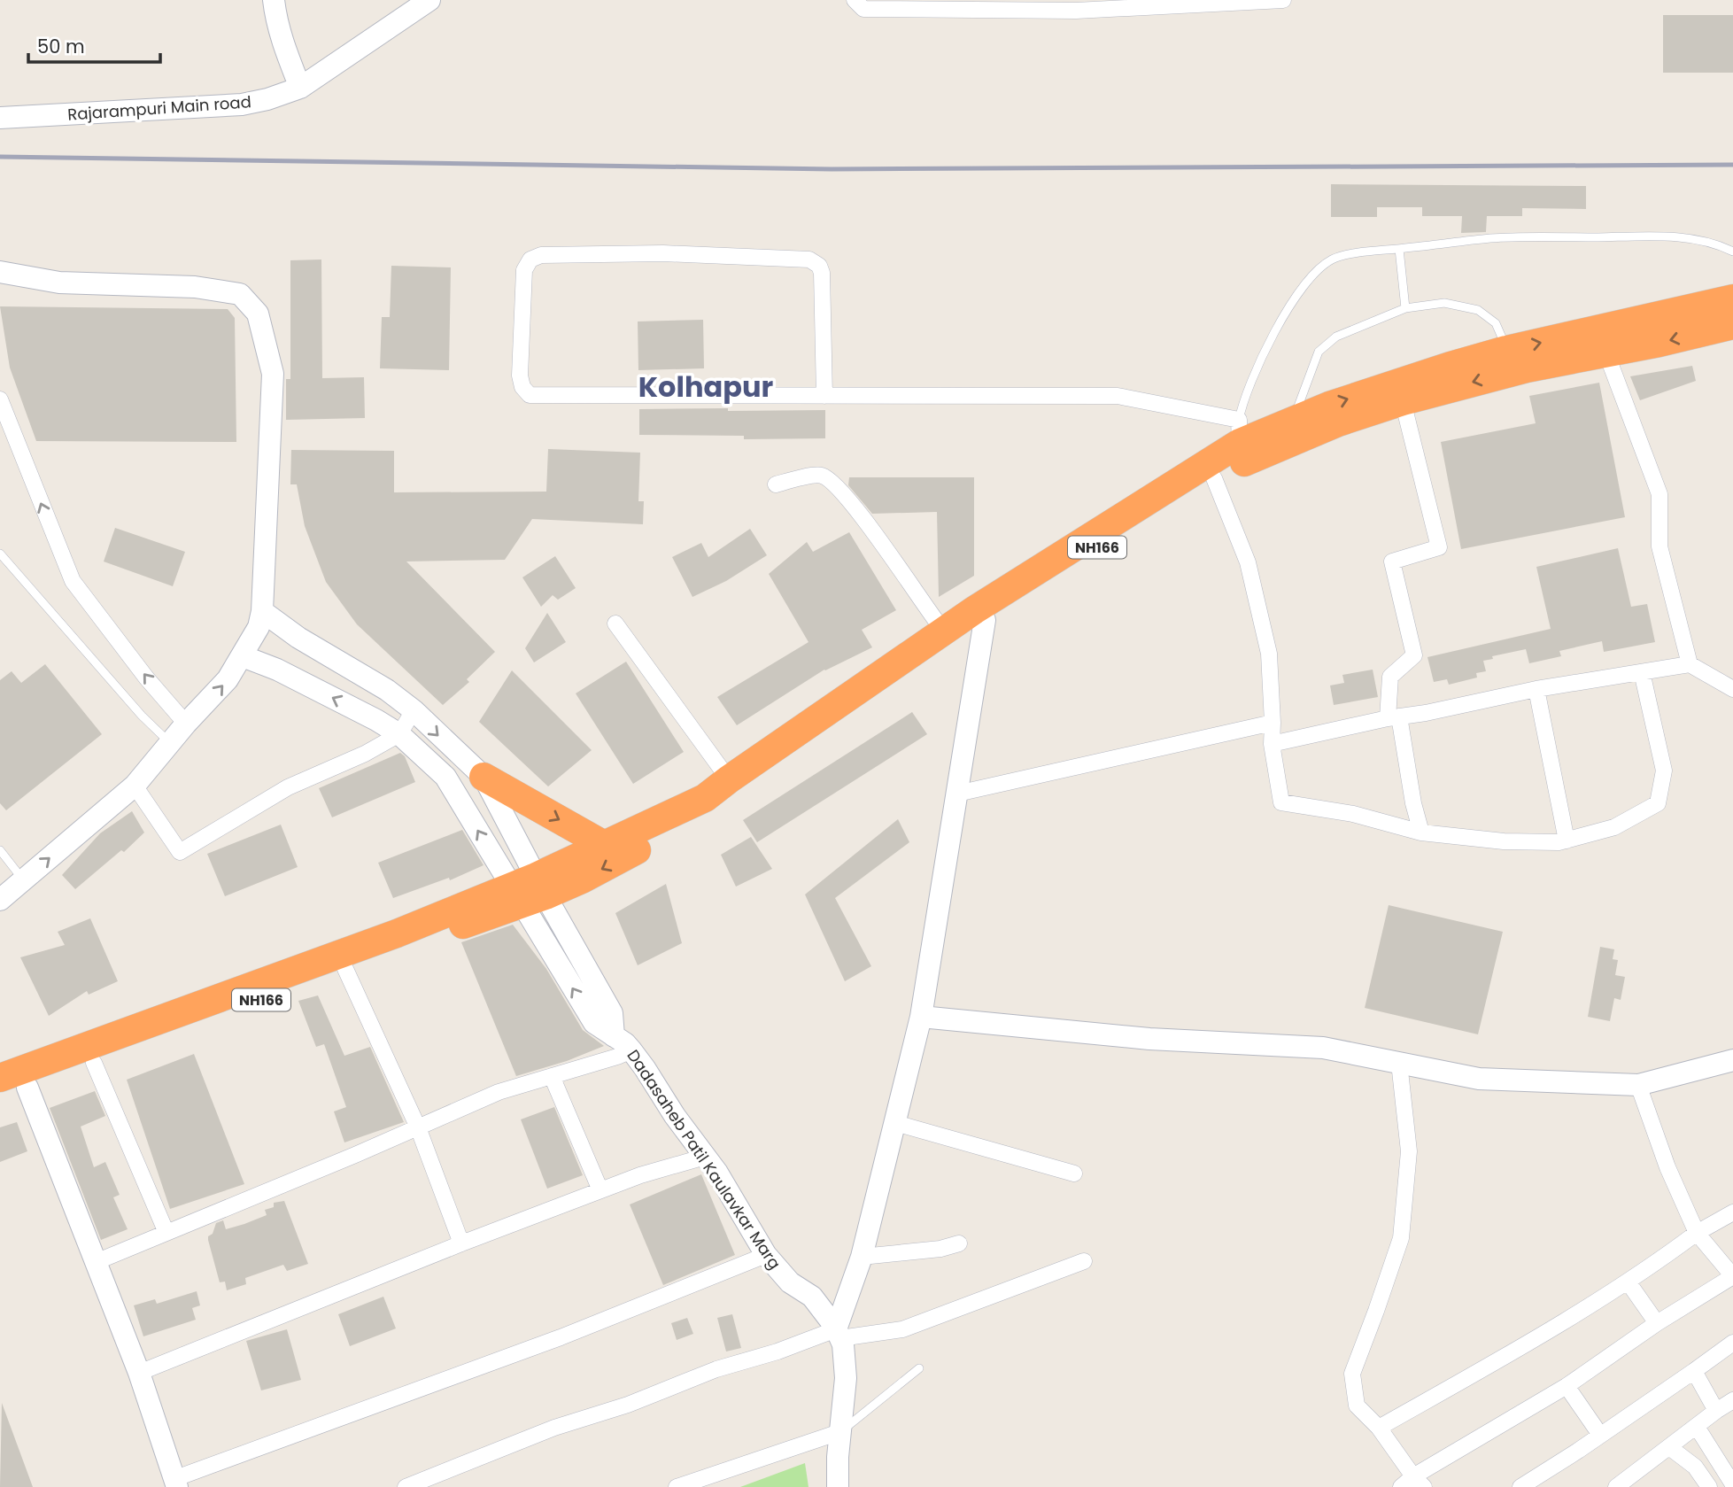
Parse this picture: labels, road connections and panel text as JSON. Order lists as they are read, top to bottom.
{
  "streets": {
    "highway": ["NH166"],
    "street": ["Rajarampuri Main road", "Dadasaheb Patil Kaulavkar Marg"]
  },
  "crossings": [
    ["NH166", "Dadasaheb Patil Kaulavkar Marg"]
  ],
  "districts": ["Kolhapur"],
  "scale_bar": "50 m"
}
